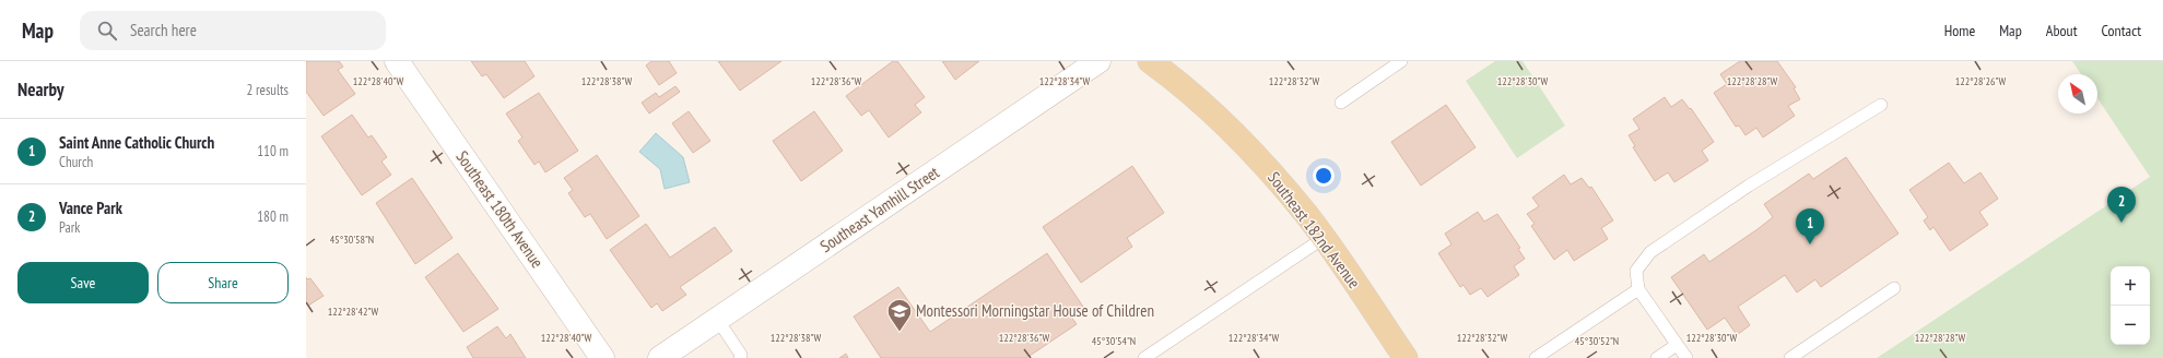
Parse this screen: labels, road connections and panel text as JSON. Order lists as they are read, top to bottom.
{
  "streets": {
    "main road": ["Southeast 182nd Avenue"],
    "street": ["Southeast 180th Avenue", "Southeast Yamhill Street"]
  },
  "places": {
    "school or university": ["Montessori Morningstar House of Children"]
  },
  "north": "top left",
  "page": {
    "header": "Map",
    "search": "Search here",
    "nav": [
      "Home",
      "Map",
      "About",
      "Contact"
    ],
    "heading": ["Nearby", "2 results"],
    "list": [
      {
        "mark": "1",
        "name": "Saint Anne Catholic Church",
        "note": "Church",
        "value": "110 m"
      },
      {
        "mark": "2",
        "name": "Vance Park",
        "note": "Park",
        "value": "180 m"
      }
    ],
    "pins": ["2", "1"],
    "buttons": ["Save", "Share"],
    "map_buttons": ["+", "−"]
  },
  "coordinates": [
    "122°28'30\"W",
    "122°28'28\"W",
    "122°28'40\"W",
    "122°28'38\"W",
    "122°28'36\"W",
    "122°28'34\"W",
    "122°28'32\"W",
    "122°28'26\"W",
    "45°30'58\"N",
    "122°28'42\"W",
    "45°30'54\"N",
    "45°30'52\"N"
  ]
}
